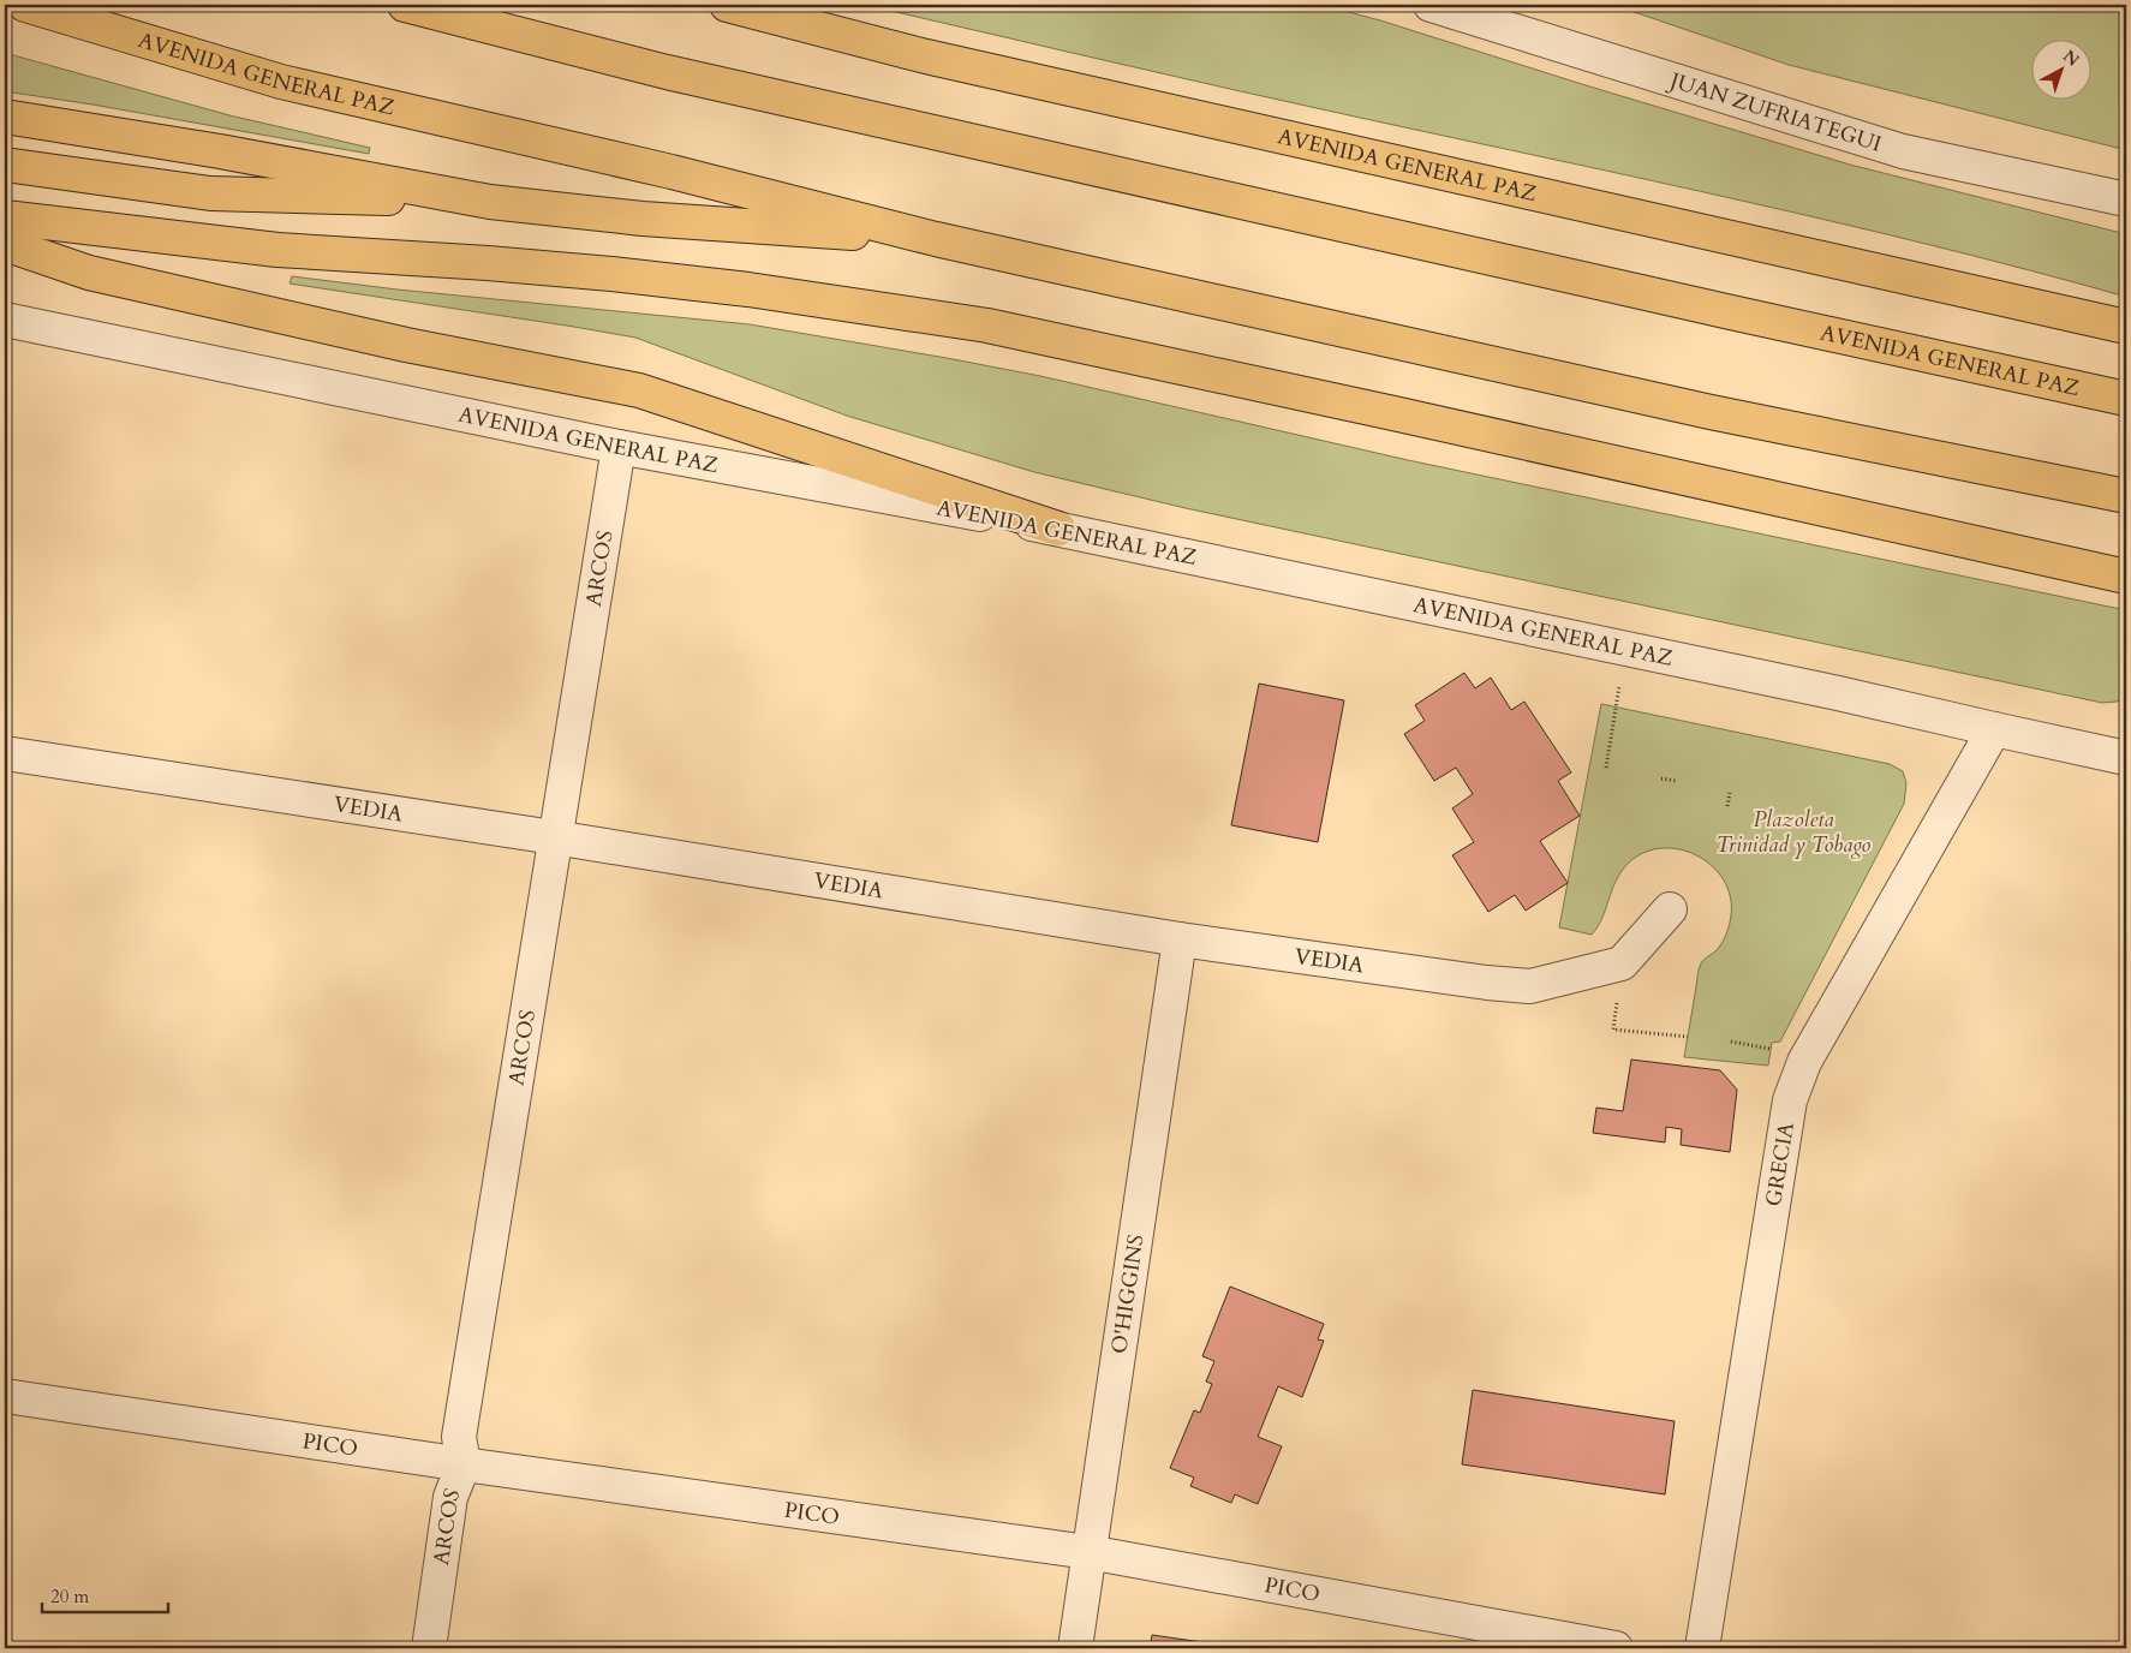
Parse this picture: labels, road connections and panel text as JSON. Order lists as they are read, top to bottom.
{
  "streets": {
    "highway": ["AVENIDA GENERAL PAZ"],
    "street": [
      "JUAN ZUFRIATEGUI",
      "ARCOS",
      "VEDIA",
      "GRECIA",
      "O'HIGGINS",
      "PICO"
    ]
  },
  "crossings": [
    ["AVENIDA GENERAL PAZ", "ARCOS"],
    ["AVENIDA GENERAL PAZ", "GRECIA"],
    ["ARCOS", "VEDIA"],
    ["ARCOS", "PICO"],
    ["VEDIA", "O'HIGGINS"],
    ["O'HIGGINS", "PICO"]
  ],
  "parks": ["Plazoleta Trinidad y Tobago"],
  "scale_bar": "20 m",
  "north": "top right"
}
